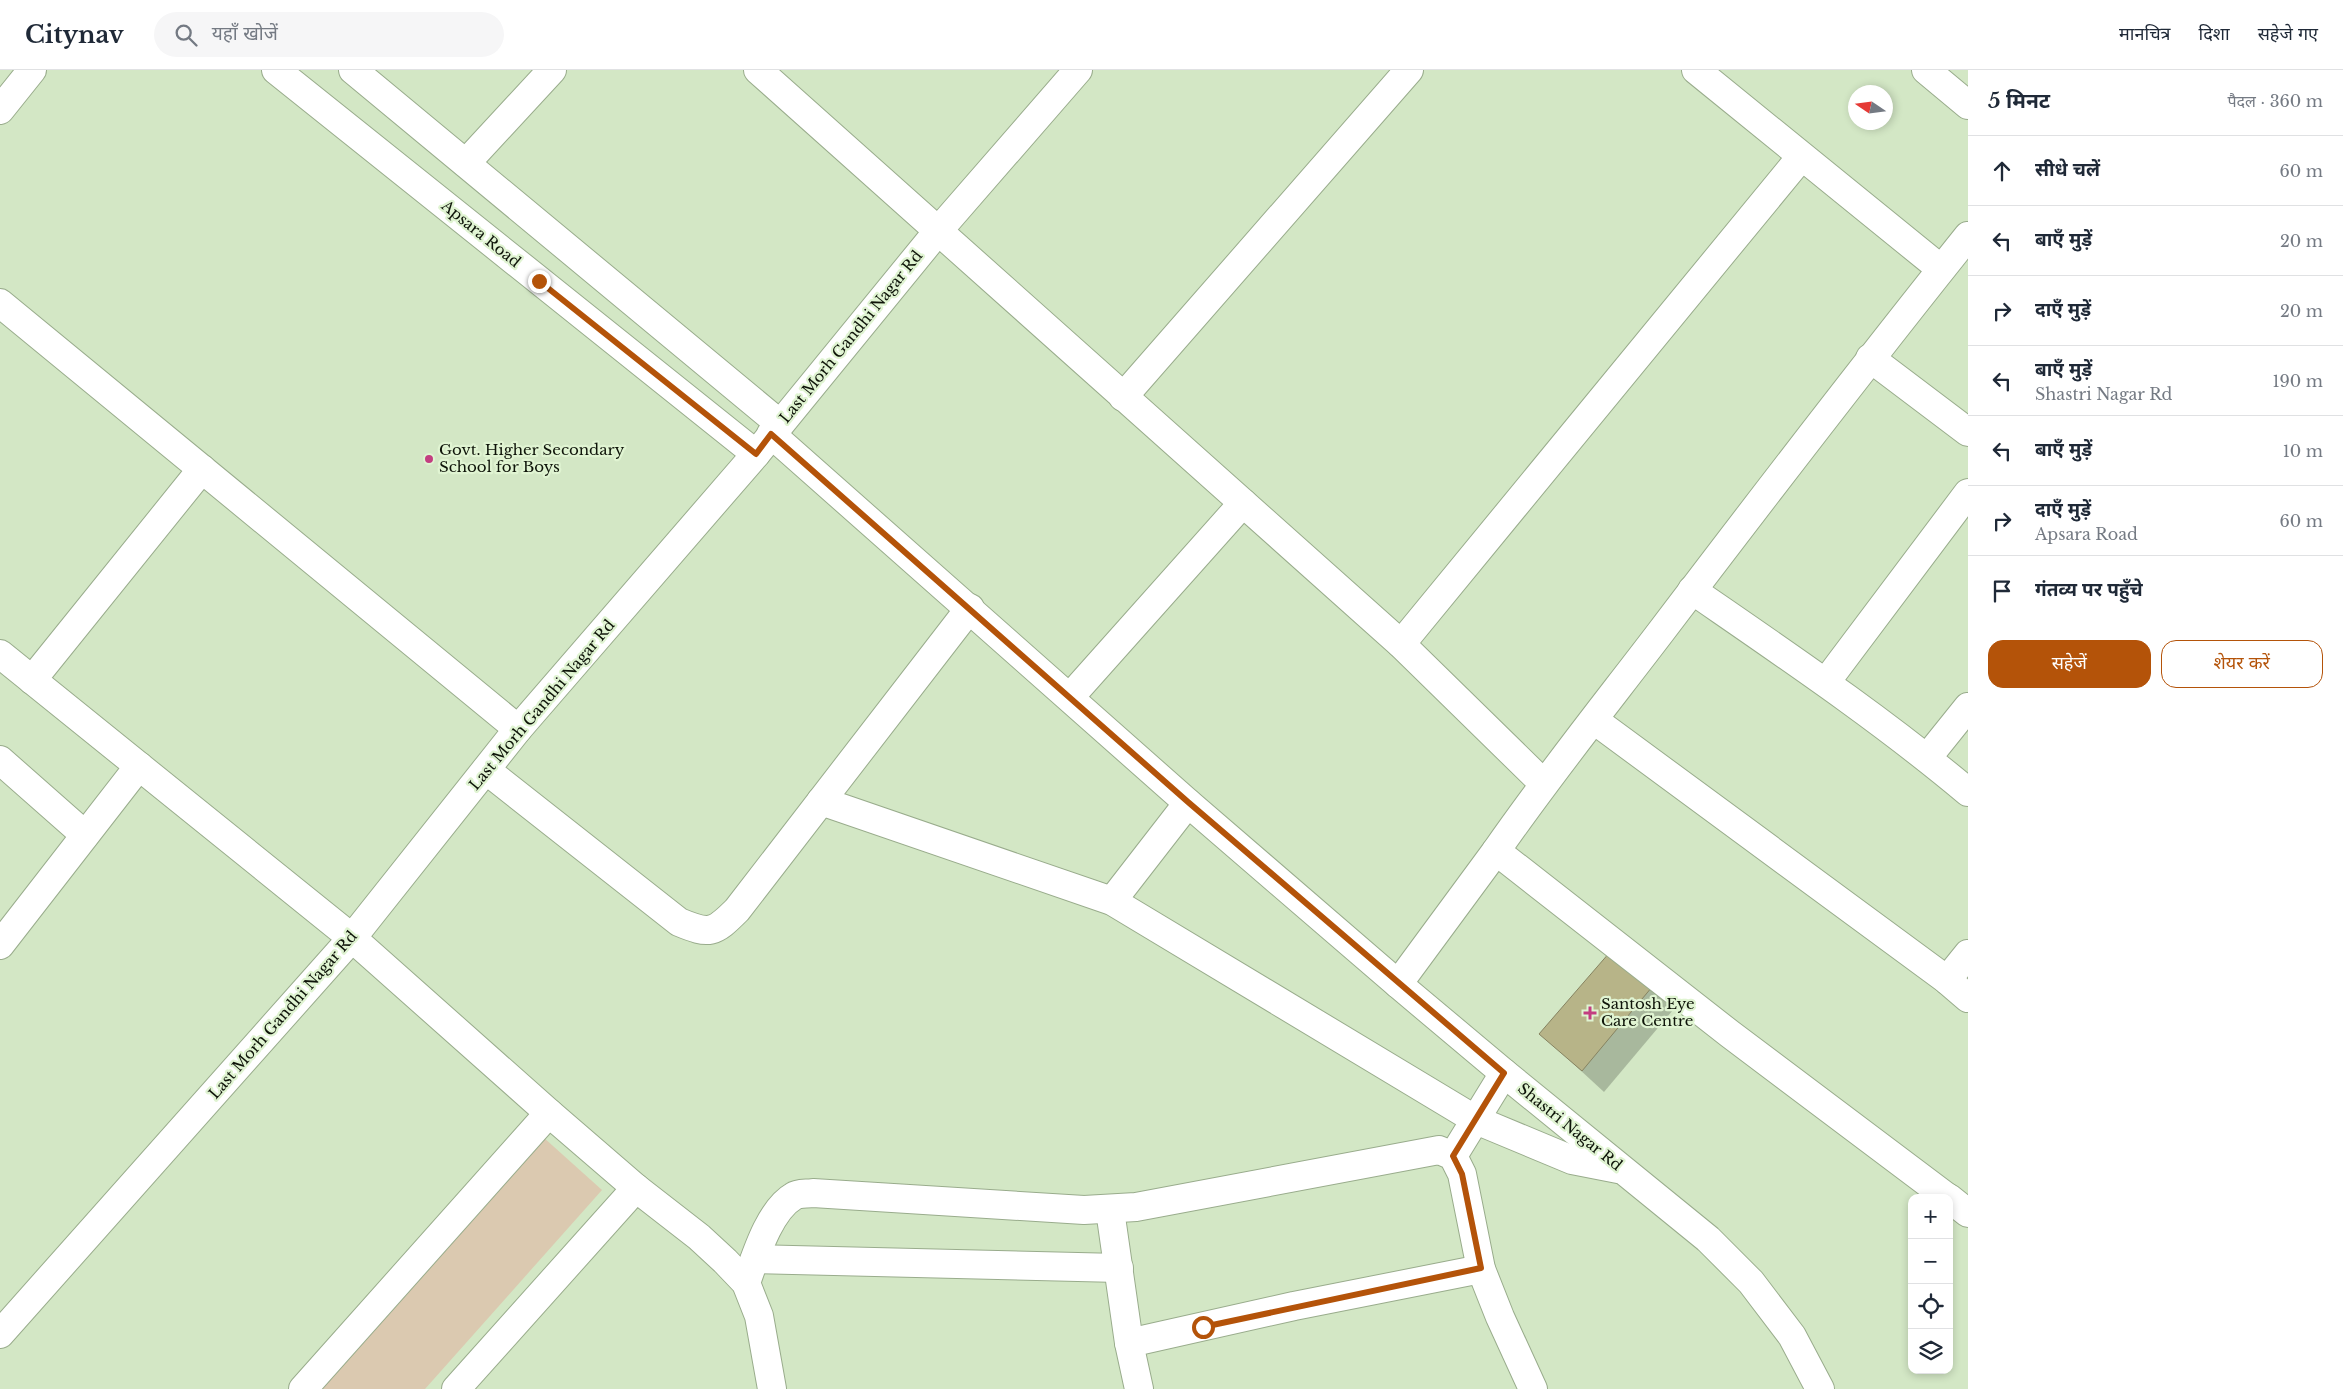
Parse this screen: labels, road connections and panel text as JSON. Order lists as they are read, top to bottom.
{
  "streets": {
    "street": ["Apsara Road", "Last Morh Gandhi Nagar Rd", "Shastri Nagar Rd"]
  },
  "crossings": [
    ["Apsara Road", "Last Morh Gandhi Nagar Rd"],
    ["Apsara Road", "Shastri Nagar Rd"],
    ["Last Morh Gandhi Nagar Rd", "Shastri Nagar Rd"]
  ],
  "places": {
    "other": ["Govt. Higher Secondary School for Boys"],
    "health": ["Santosh Eye Care Centre"]
  },
  "north": "left",
  "page": {
    "header": "Citynav",
    "search": "यहाँ खोजें",
    "nav": ["मानचित्र", "दिशा", "सहेजे गए"],
    "heading": ["5 मिनट", "पैदल · 360 m"],
    "list": [
      ["सीधे चलें", "60 m"],
      ["बाएँ मुड़ें", "20 m"],
      ["दाएँ मुड़ें", "20 m"],
      ["बाएँ मुड़ें", "Shastri Nagar Rd", "190 m"],
      ["बाएँ मुड़ें", "10 m"],
      ["दाएँ मुड़ें", "Apsara Road", "60 m"],
      "गंतव्य पर पहुँचे"
    ],
    "buttons": ["सहेजें", "शेयर करें"],
    "map_buttons": ["+", "−"]
  }
}
